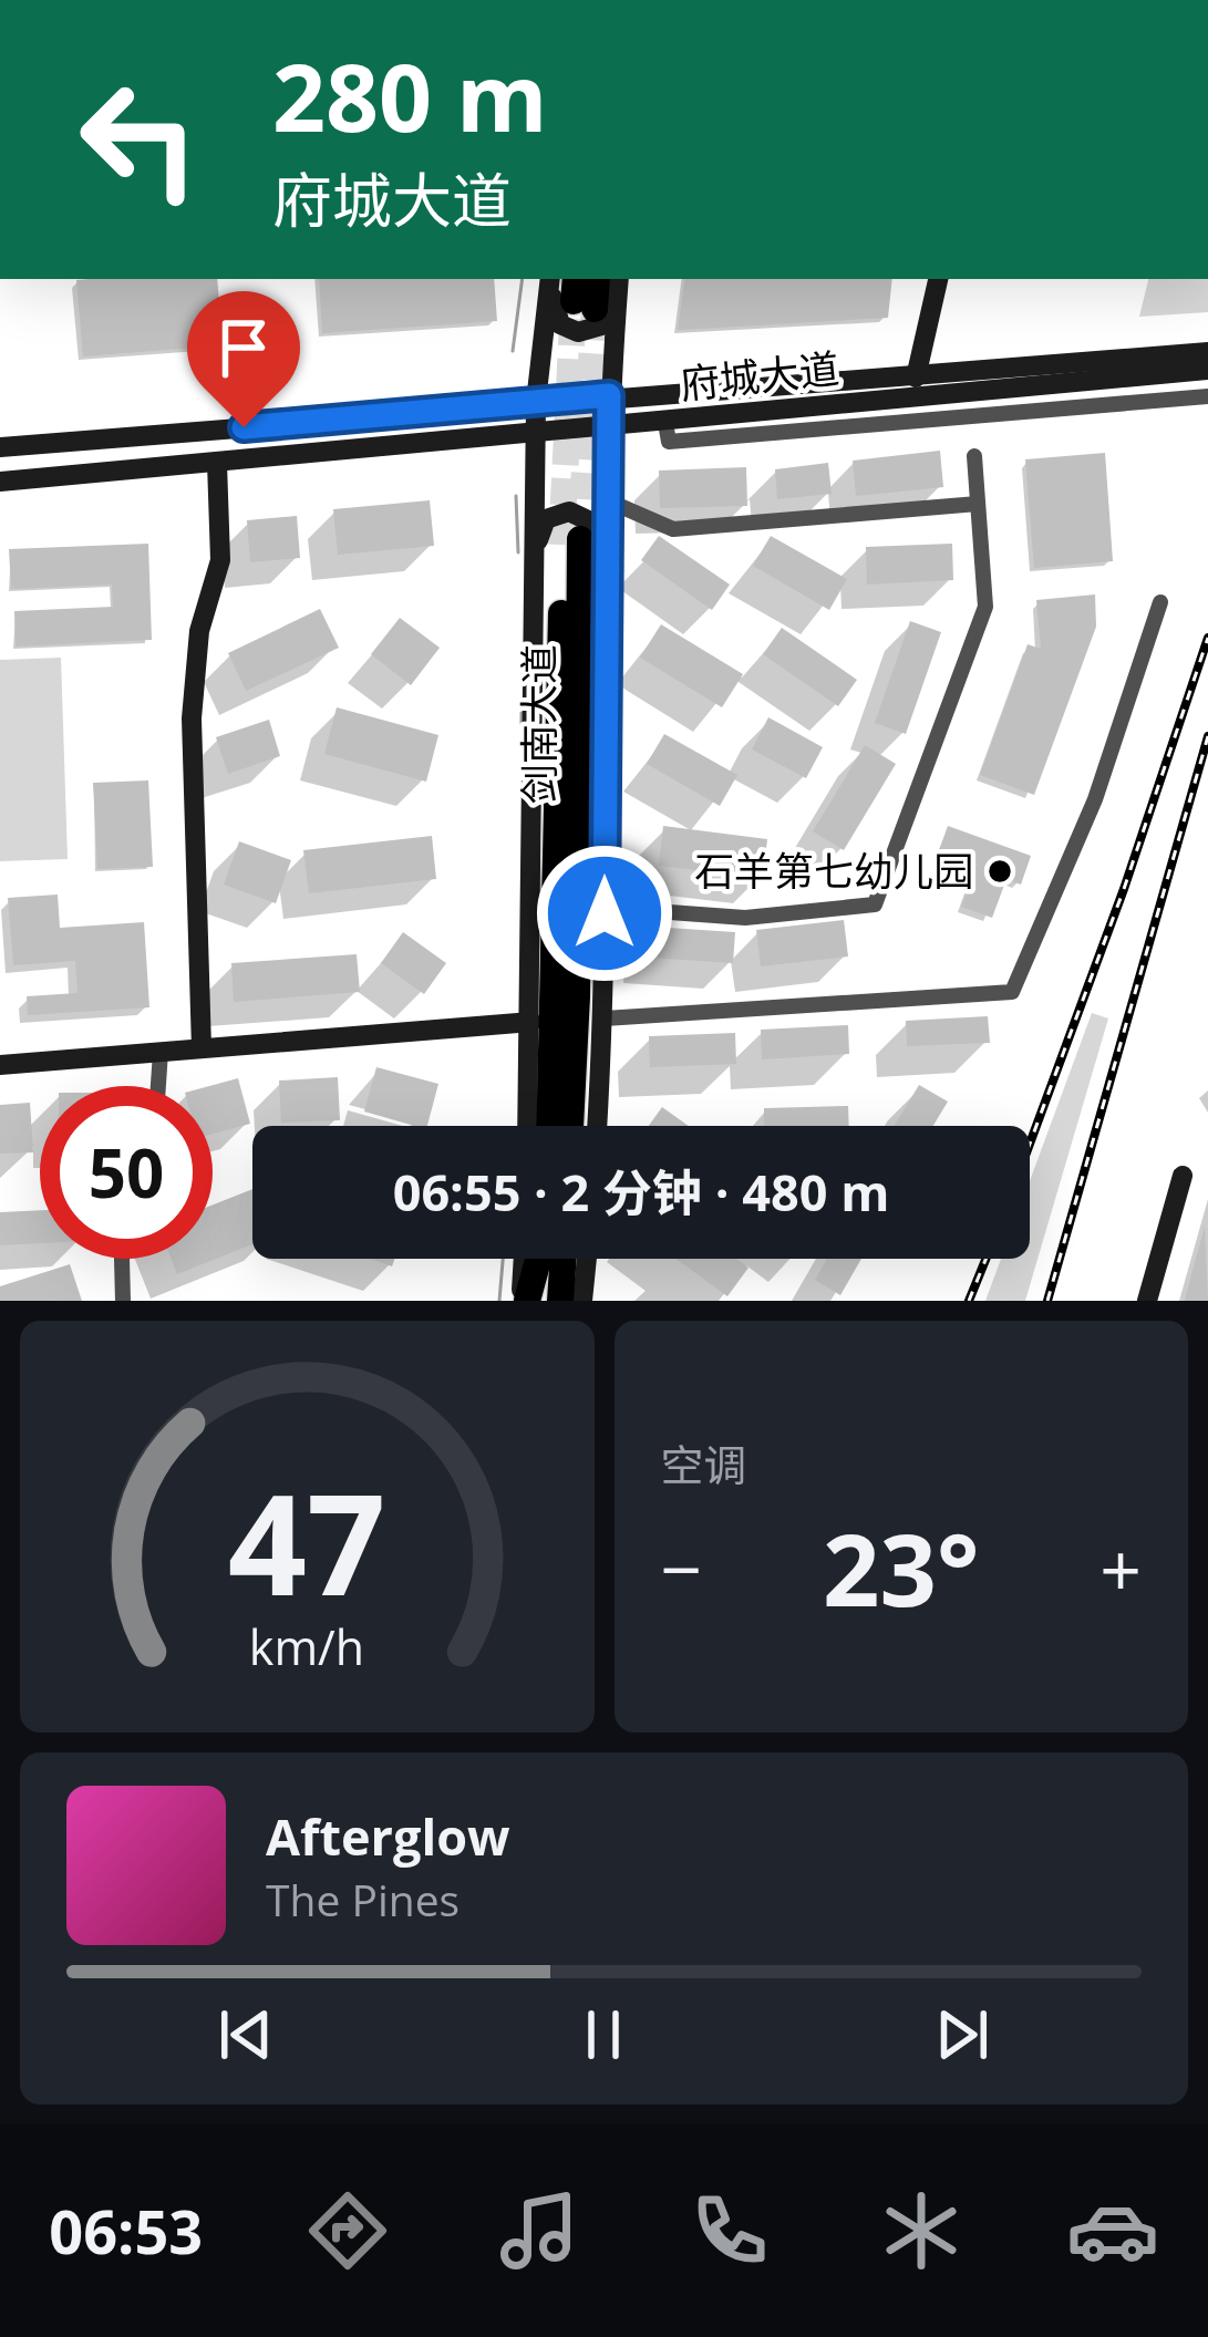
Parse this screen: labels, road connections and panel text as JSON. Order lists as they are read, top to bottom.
{
  "streets": {
    "highway": ["剑南大道"],
    "main road": ["府城大道"]
  },
  "places": ["石羊第七幼儿园"],
  "page": {
    "turn": ["280 m", "府城大道"],
    "limit": "50",
    "trip": "06:55 · 2 分钟 · 480 m",
    "tile": "空调",
    "heat": ["−", "23°", "+"],
    "song": ["Afterglow", "The Pines"],
    "tabs": "06:53",
    "gauge": ["47", "km/h"]
  }
}
